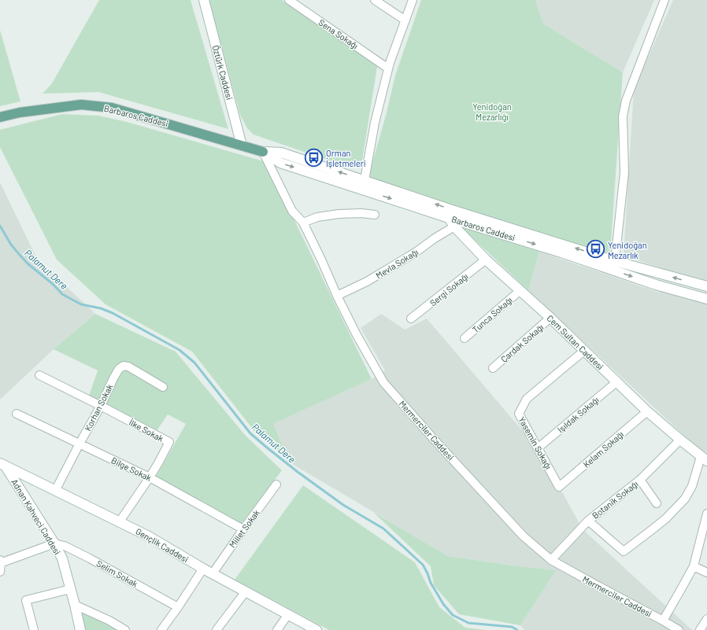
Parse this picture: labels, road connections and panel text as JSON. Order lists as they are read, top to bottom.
{
  "streets": {
    "main road": [
      "Öztürk Caddesi",
      "Barbaros Caddesi",
      "Cem Sultan Caddesi",
      "Adnan Kahveci Caddesi",
      "Gençlik Caddesi"
    ],
    "street": [
      "Sena Sokağı",
      "Mevla Sokağı",
      "Sergi Sokağı",
      "Tunca Sokağı",
      "Çardak Sokağı",
      "Korhan Sokak",
      "Işıldak Sokağı",
      "İlke Sokak",
      "Mermerciler Caddesi",
      "Yasemin Sokağı",
      "Kelam Sokağı",
      "Bilge Sokak",
      "Botanik Sokağı",
      "Millet Sokak",
      "Selim Sokak"
    ]
  },
  "crossings": [
    ["Öztürk Caddesi", "Barbaros Caddesi"],
    ["Barbaros Caddesi", "Cem Sultan Caddesi"],
    ["Barbaros Caddesi", "Mermerciler Caddesi"],
    ["Mevla Sokağı", "Cem Sultan Caddesi"],
    ["Mevla Sokağı", "Mermerciler Caddesi"],
    ["Sergi Sokağı", "Cem Sultan Caddesi"],
    ["Tunca Sokağı", "Cem Sultan Caddesi"],
    ["Cem Sultan Caddesi", "Çardak Sokağı"],
    ["Cem Sultan Caddesi", "Işıldak Sokağı"],
    ["Cem Sultan Caddesi", "Yasemin Sokağı"],
    ["Cem Sultan Caddesi", "Kelam Sokağı"],
    ["Cem Sultan Caddesi", "Botanik Sokağı"],
    ["Korhan Sokak", "İlke Sokak"],
    ["Korhan Sokak", "Bilge Sokak"],
    ["Korhan Sokak", "Gençlik Caddesi"],
    ["Işıldak Sokağı", "Yasemin Sokağı"],
    ["İlke Sokak", "Bilge Sokak"],
    ["İlke Sokak", "Gençlik Caddesi"],
    ["Mermerciler Caddesi", "Botanik Sokağı"],
    ["Yasemin Sokağı", "Kelam Sokağı"],
    ["Bilge Sokak", "Millet Sokak"],
    ["Adnan Kahveci Caddesi", "Gençlik Caddesi"],
    ["Adnan Kahveci Caddesi", "Selim Sokak"],
    ["Millet Sokak", "Gençlik Caddesi"]
  ],
  "water": ["Palamut Dere"],
  "parks": ["Yenidoğan Mezarlığı"],
  "places": {
    "bus stop": ["Orman İşletmeleri", "Yenidoğan Mezarlık"]
  }
}
